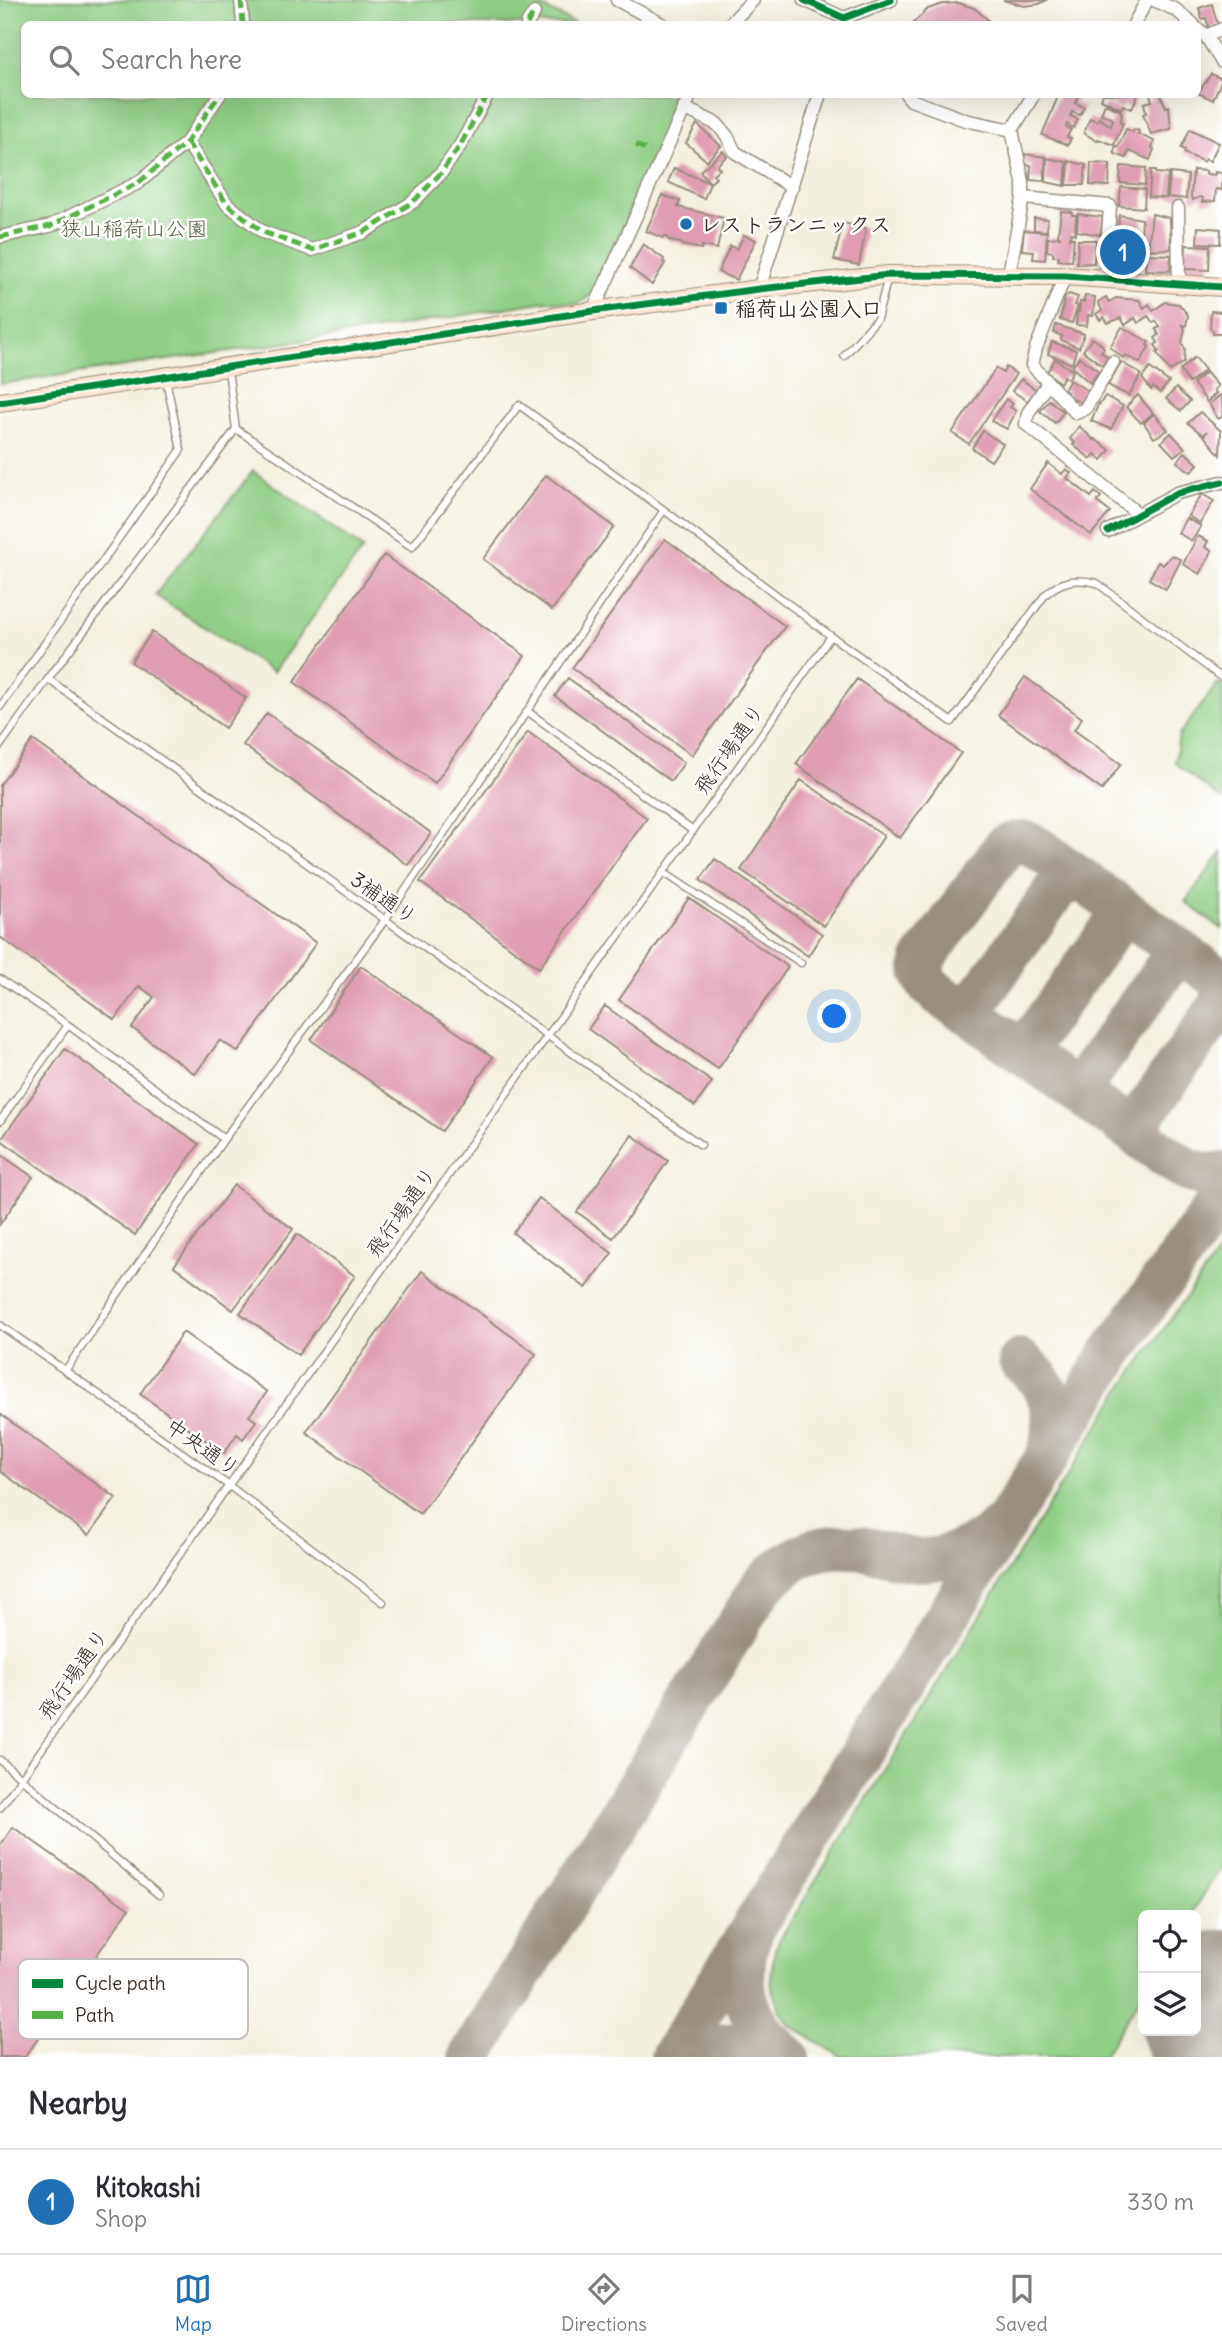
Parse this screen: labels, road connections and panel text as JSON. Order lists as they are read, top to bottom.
{
  "streets": {
    "lane": ["飛行場通り", "3補通り", "中央通り"]
  },
  "crossings": [
    ["飛行場通り", "3補通り"],
    ["飛行場通り", "中央通り"]
  ],
  "parks": ["狭山稲荷山公園"],
  "places": {
    "other": ["レストランニックス"],
    "transit": ["稲荷山公園入口"]
  },
  "legend": ["Cycle path", "Path"],
  "page": {
    "search": "Search here",
    "pins": "1",
    "heading": "Nearby",
    "list": [
      {
        "mark": "1",
        "name": "Kitokashi",
        "note": "Shop",
        "value": "330 m"
      }
    ],
    "nav": ["Map", "Directions", "Saved"]
  }
}
